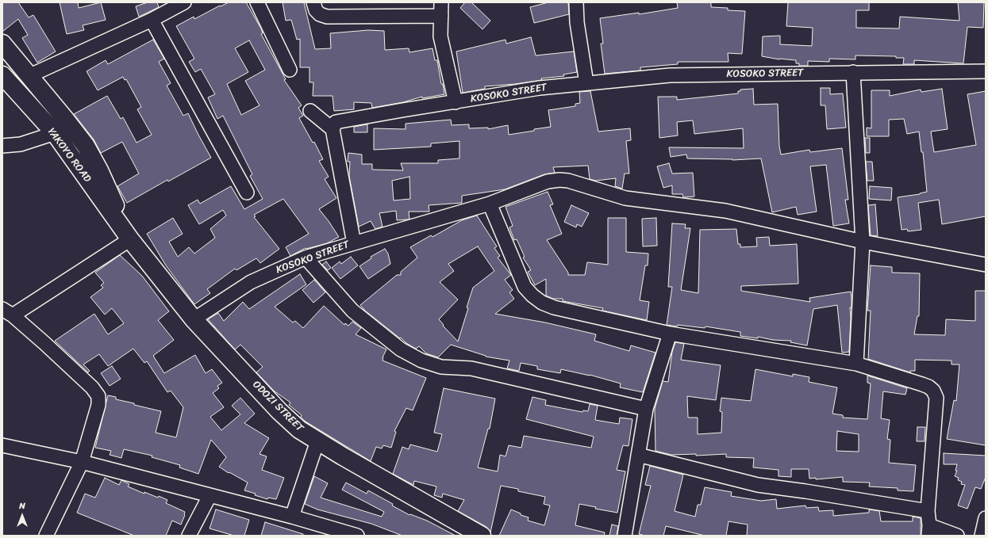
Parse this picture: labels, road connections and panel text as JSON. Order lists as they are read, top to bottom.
{
  "streets": {
    "main road": ["YAKOYO ROAD", "ODOZI STREET"],
    "street": ["KOSOKO STREET"]
  },
  "crossings": [
    ["KOSOKO STREET", "ODOZI STREET"],
    ["YAKOYO ROAD", "ODOZI STREET"]
  ],
  "north": "top"
}
